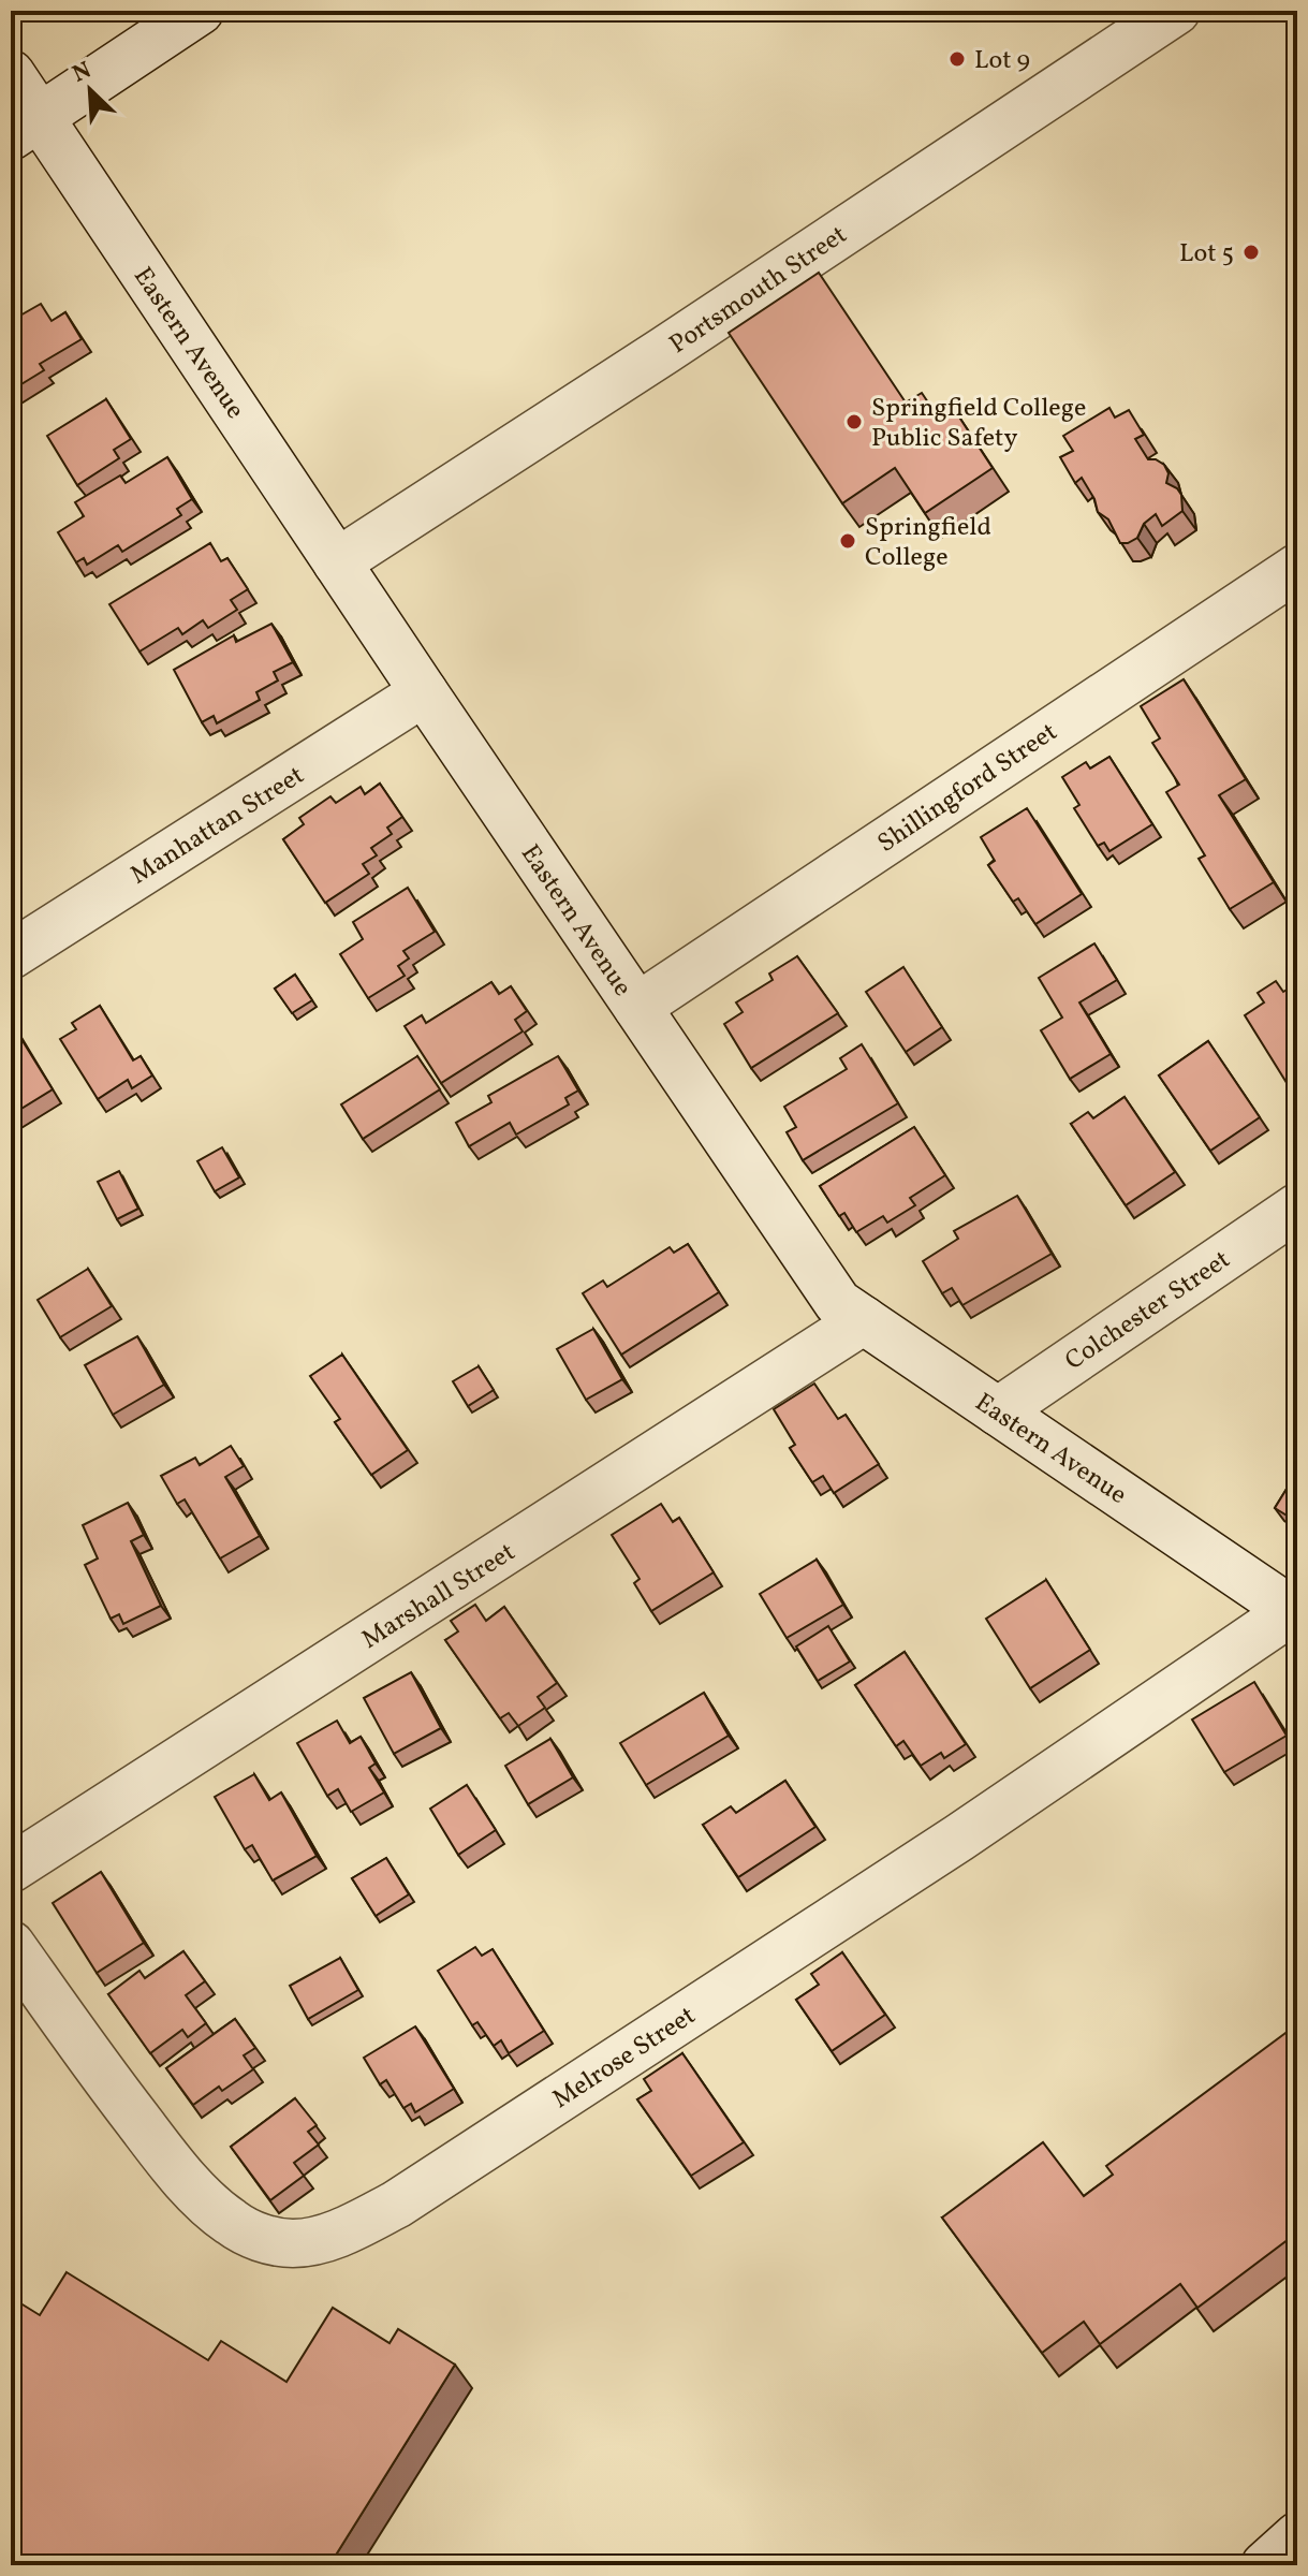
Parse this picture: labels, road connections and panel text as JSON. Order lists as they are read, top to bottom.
{
  "streets": {
    "street": [
      "Portsmouth Street",
      "Eastern Avenue",
      "Shillingford Street",
      "Manhattan Street",
      "Colchester Street",
      "Marshall Street",
      "Melrose Street"
    ]
  },
  "crossings": [
    ["Portsmouth Street", "Eastern Avenue"],
    ["Eastern Avenue", "Shillingford Street"],
    ["Eastern Avenue", "Manhattan Street"],
    ["Eastern Avenue", "Colchester Street"],
    ["Eastern Avenue", "Marshall Street"],
    ["Eastern Avenue", "Melrose Street"]
  ],
  "places": [
    "Lot 9",
    "Lot 5",
    "Springfield College Public Safety",
    "Springfield College"
  ],
  "north": "top left"
}
